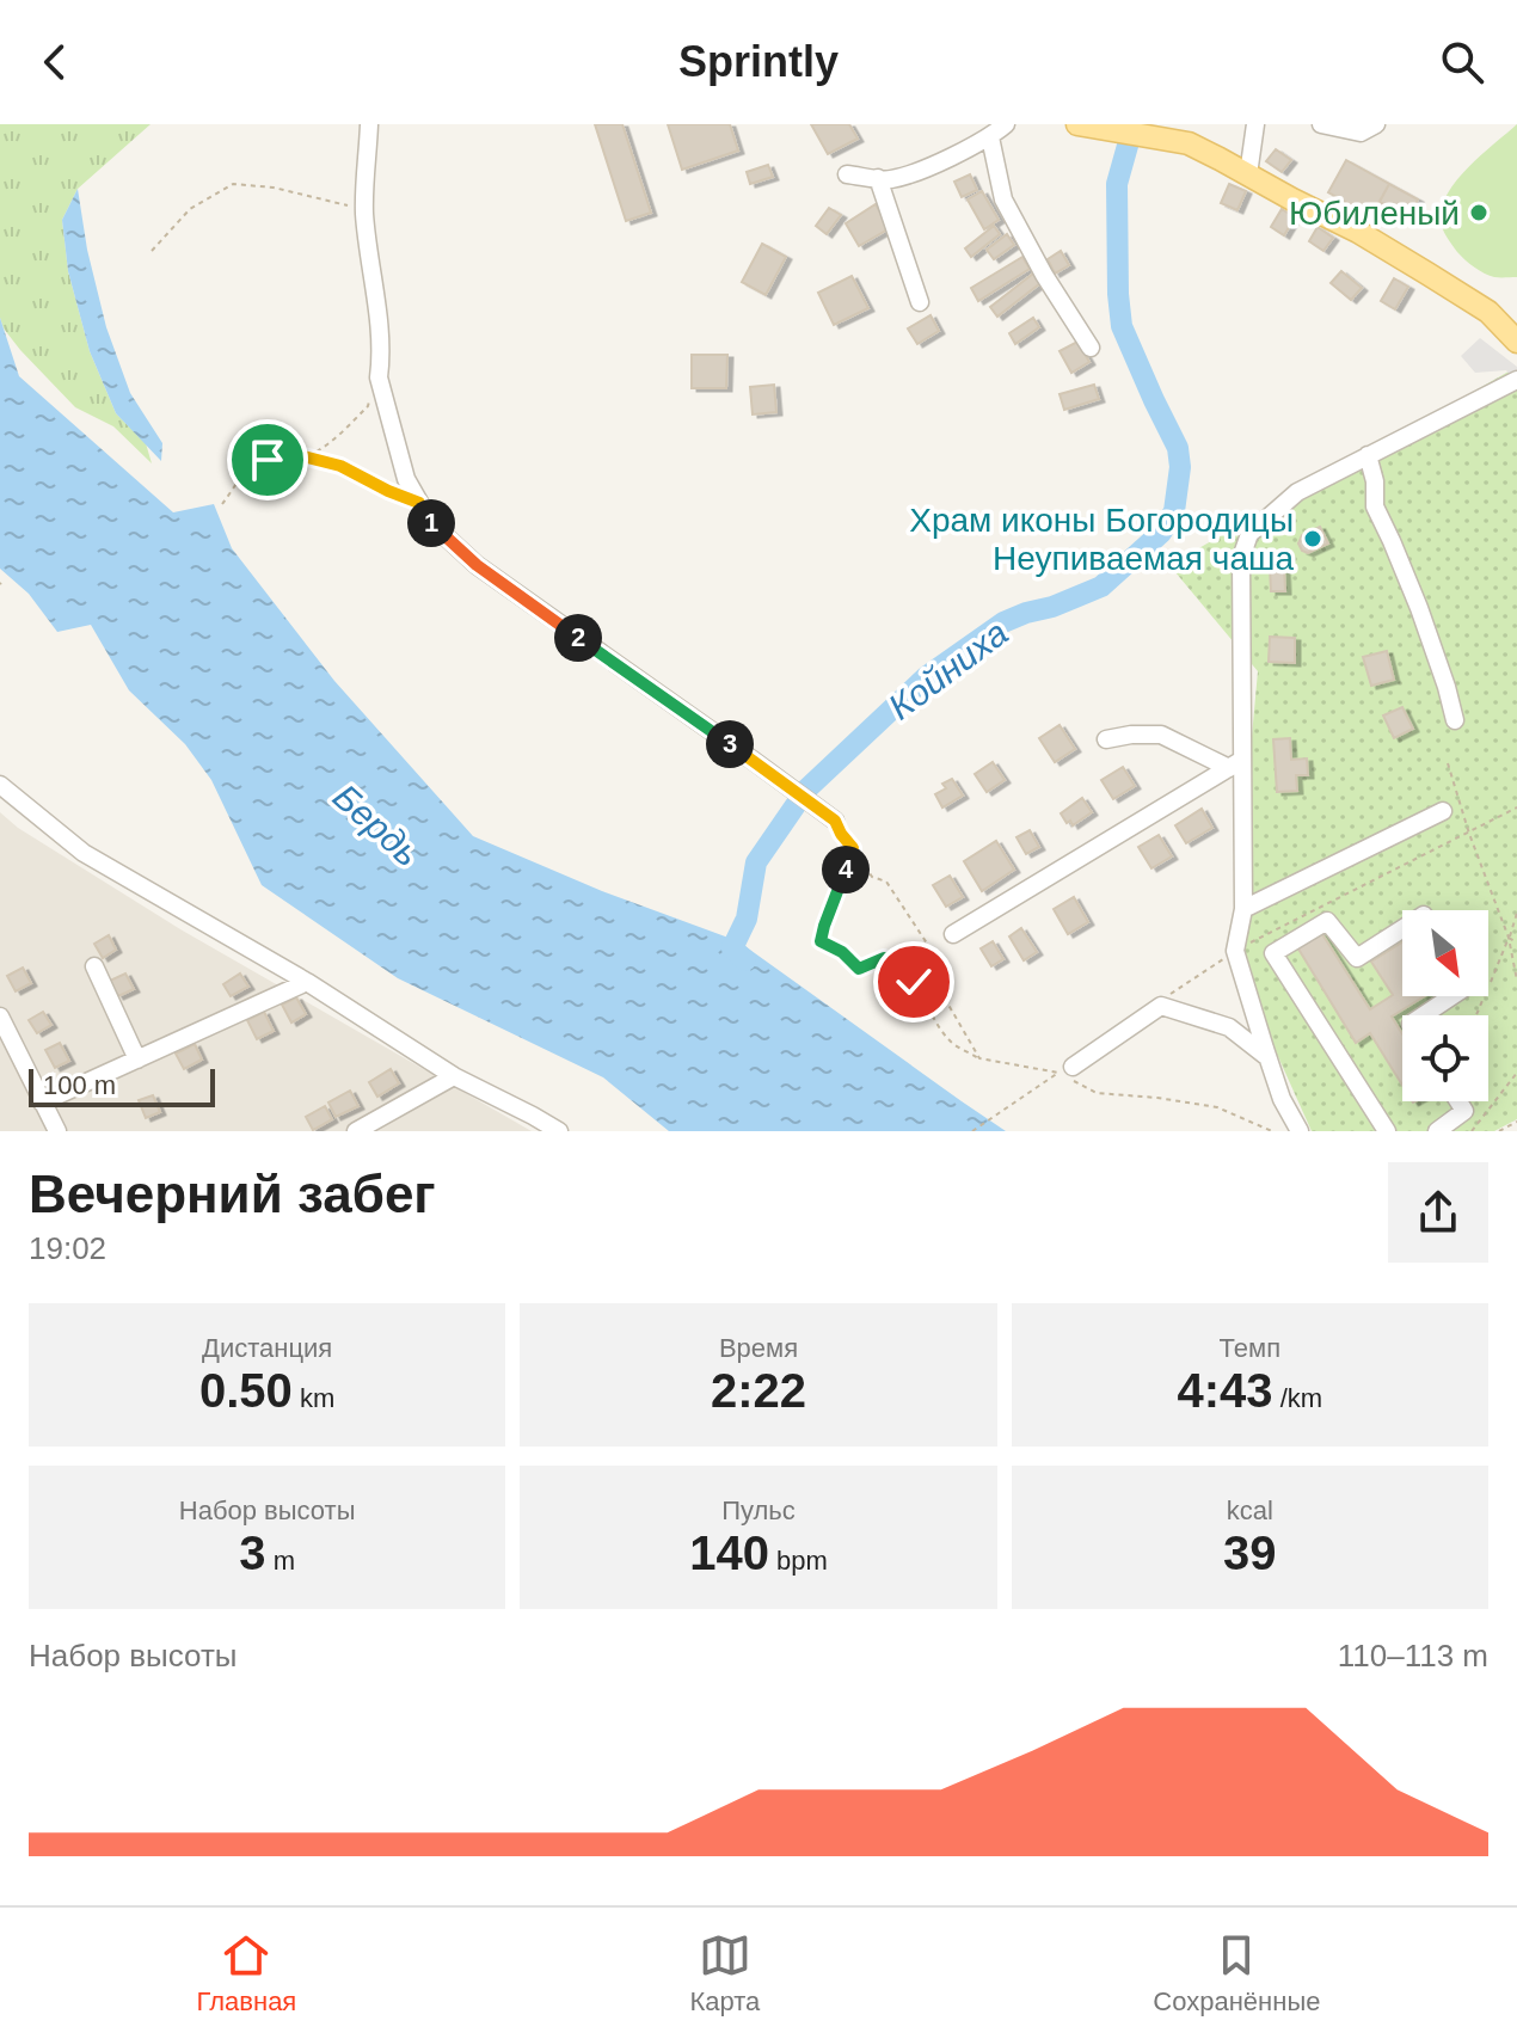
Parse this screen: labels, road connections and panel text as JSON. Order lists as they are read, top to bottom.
{
  "water": ["Койниха", "Бердь"],
  "places": ["Юбиленый", "Храм иконы Богородицы Неупиваемая чаша"],
  "scale_bar": "100 m",
  "north": "bottom right",
  "page": {
    "header": "Sprintly",
    "pins": [
      "1",
      "2",
      "3",
      "4"
    ],
    "scale": "100 m",
    "heading": ["Вечерний забег", "19:02"],
    "stats": [
      ["Дистанция", "0.50 km"],
      ["Время", "2:22"],
      ["Темп", "4:43 /km"],
      ["Набор высоты", "3 m"],
      ["Пульс", "140 bpm"],
      ["kcal", "39"]
    ],
    "chart": ["Набор высоты", "110–113 m"],
    "tabs": ["Главная", "Карта", "Сохранённые"]
  }
}
